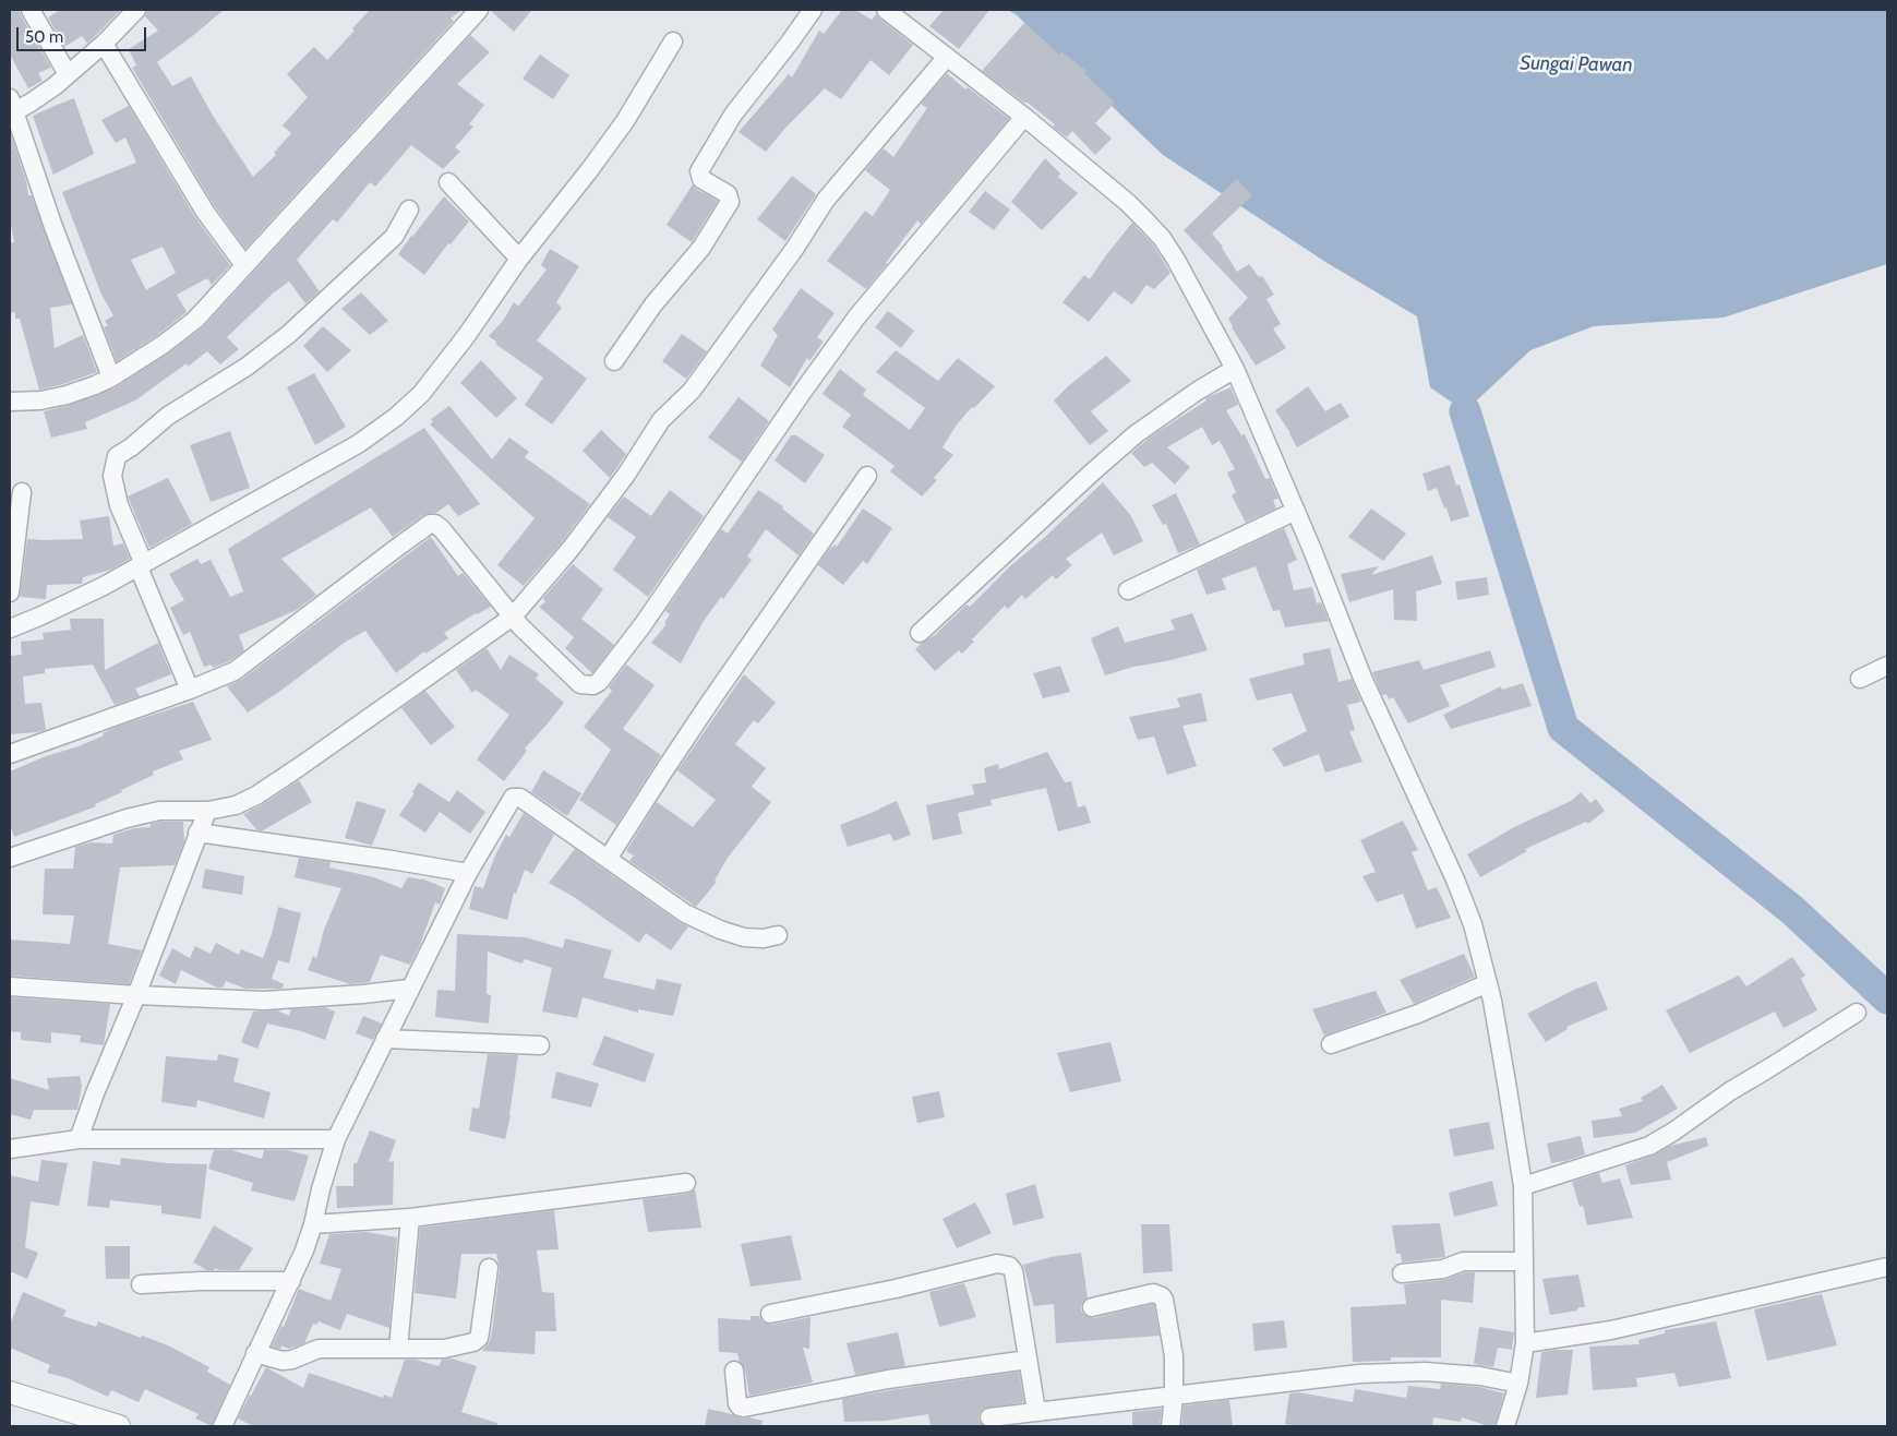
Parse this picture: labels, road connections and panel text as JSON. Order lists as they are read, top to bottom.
{
  "water": ["Sungai Pawan"],
  "scale_bar": "50 m"
}
